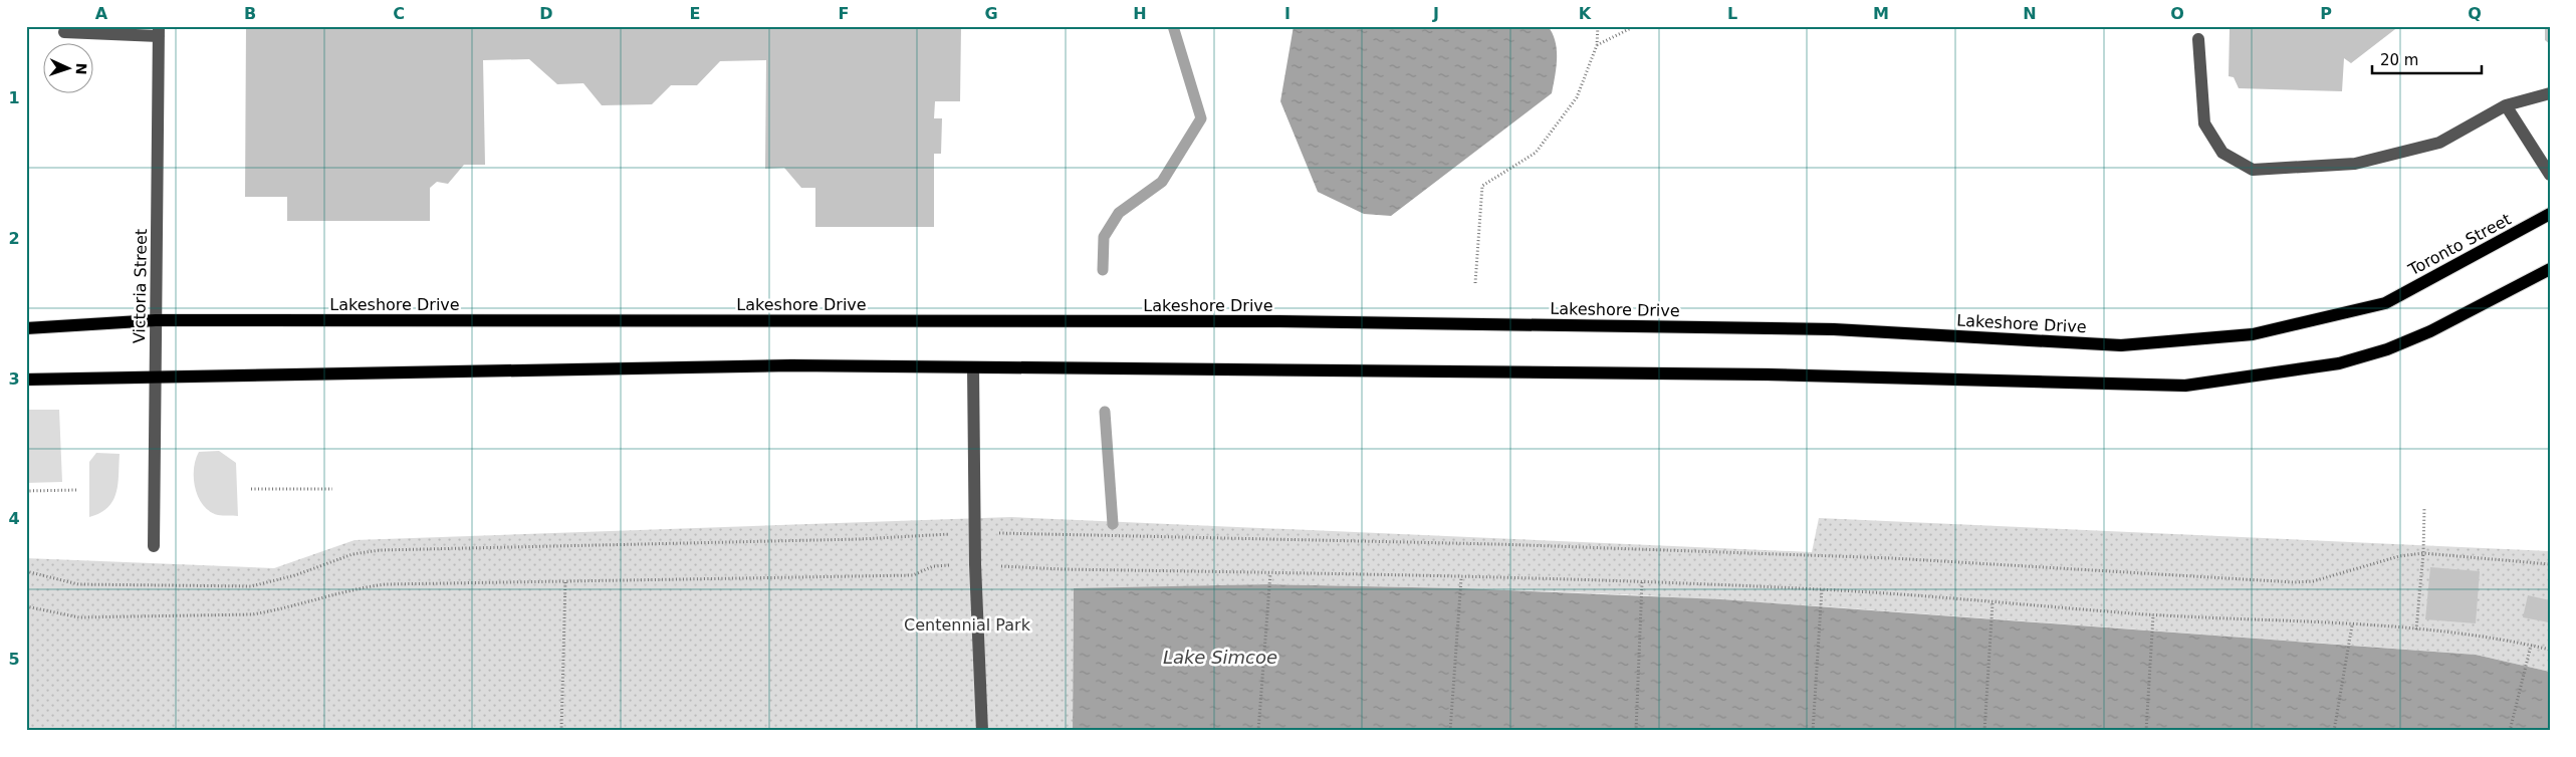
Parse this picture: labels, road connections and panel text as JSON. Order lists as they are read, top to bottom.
{
  "streets": {
    "main road": ["Toronto Street", "Lakeshore Drive"],
    "street": ["Victoria Street"]
  },
  "crossings": [
    ["Toronto Street", "Lakeshore Drive"],
    ["Victoria Street", "Lakeshore Drive"]
  ],
  "water": ["Lake Simcoe"],
  "parks": ["Centennial Park"],
  "scale_bar": "20 m",
  "north": "right",
  "grid": {
    "columns": [
      "A",
      "B",
      "C",
      "D",
      "E",
      "F",
      "G",
      "H",
      "I",
      "J",
      "K",
      "L",
      "M",
      "N",
      "O",
      "P",
      "Q"
    ],
    "rows": [
      "1",
      "2",
      "3",
      "4",
      "5"
    ]
  }
}
